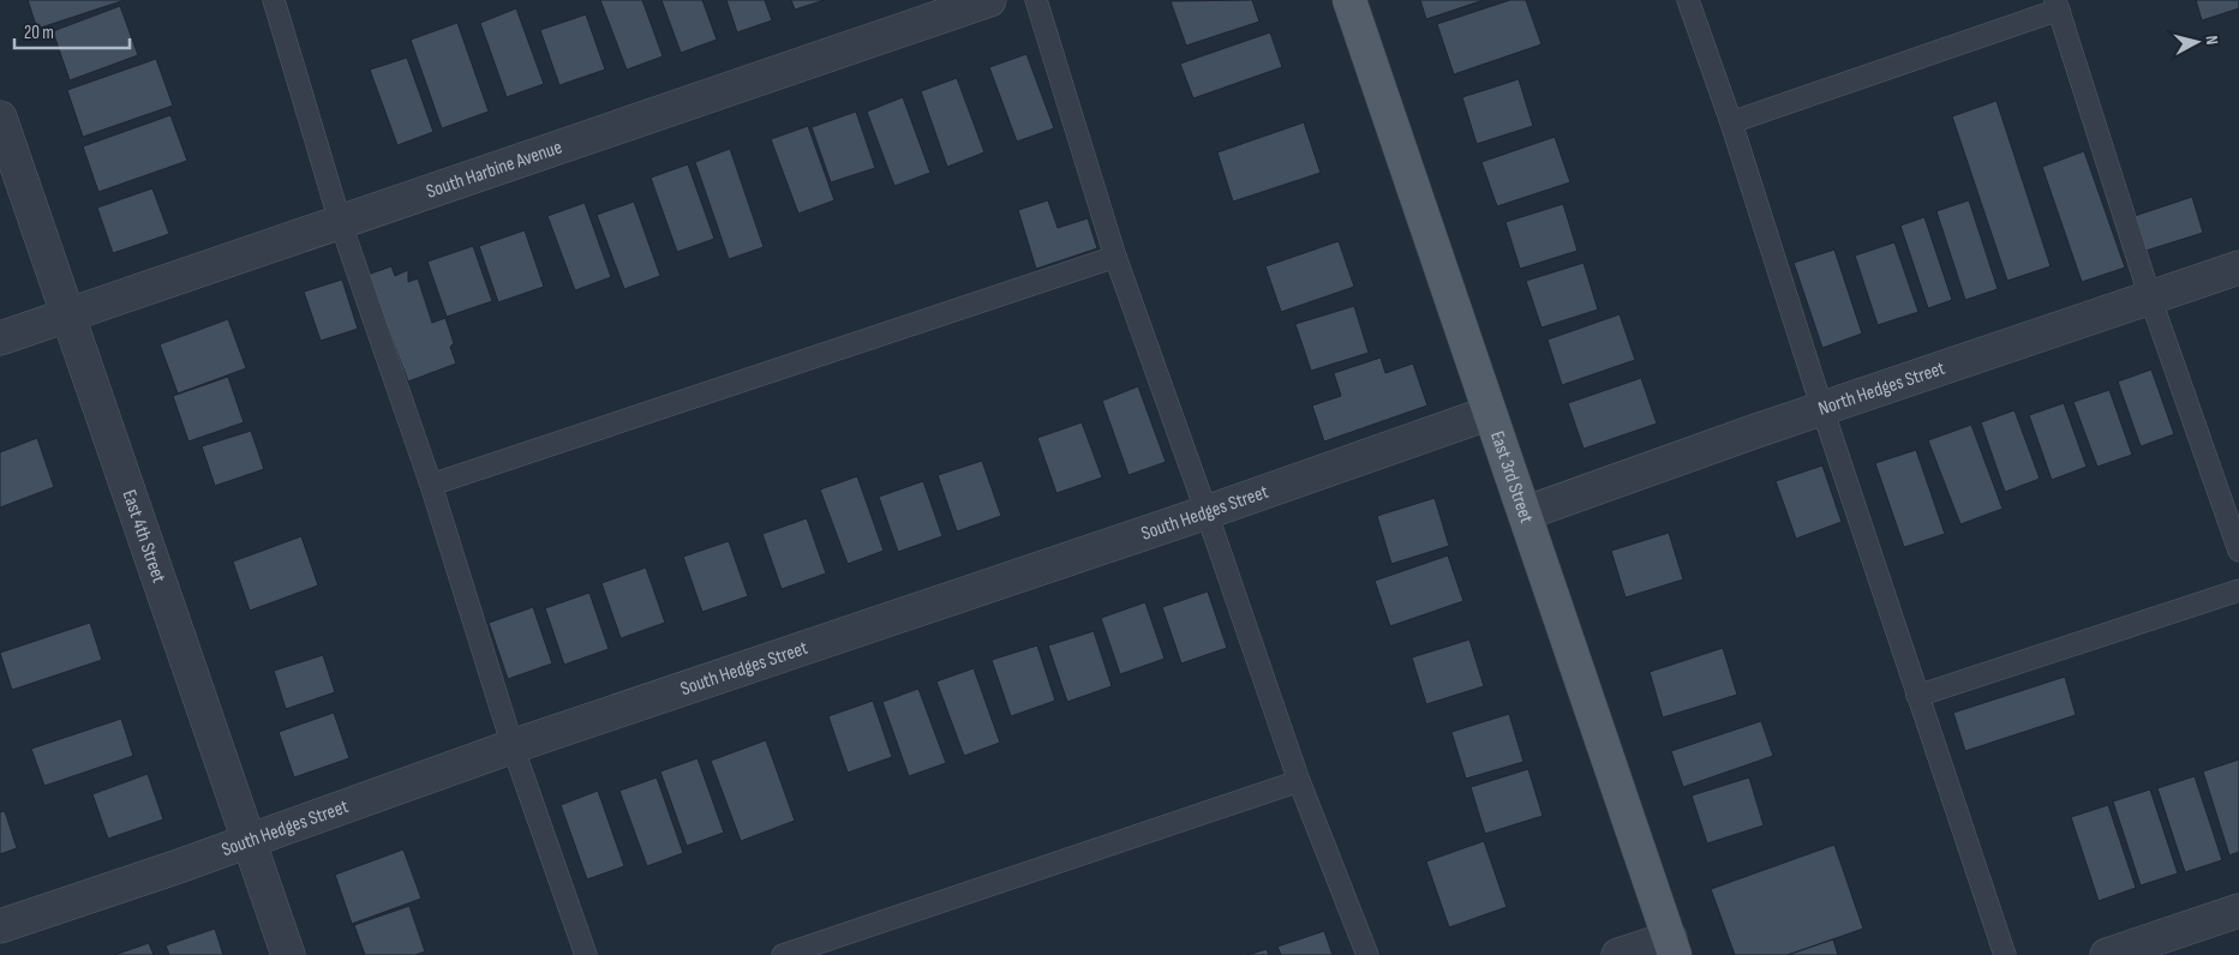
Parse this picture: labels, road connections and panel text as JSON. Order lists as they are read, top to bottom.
{
  "streets": {
    "main road": ["East 3rd Street"],
    "street": [
      "South Harbine Avenue",
      "North Hedges Street",
      "South Hedges Street",
      "East 4th Street"
    ]
  },
  "crossings": [
    ["South Harbine Avenue", "East 4th Street"],
    ["North Hedges Street", "East 3rd Street"],
    ["East 3rd Street", "South Hedges Street"],
    ["South Hedges Street", "East 4th Street"]
  ],
  "scale_bar": "20 m",
  "north": "right"
}
